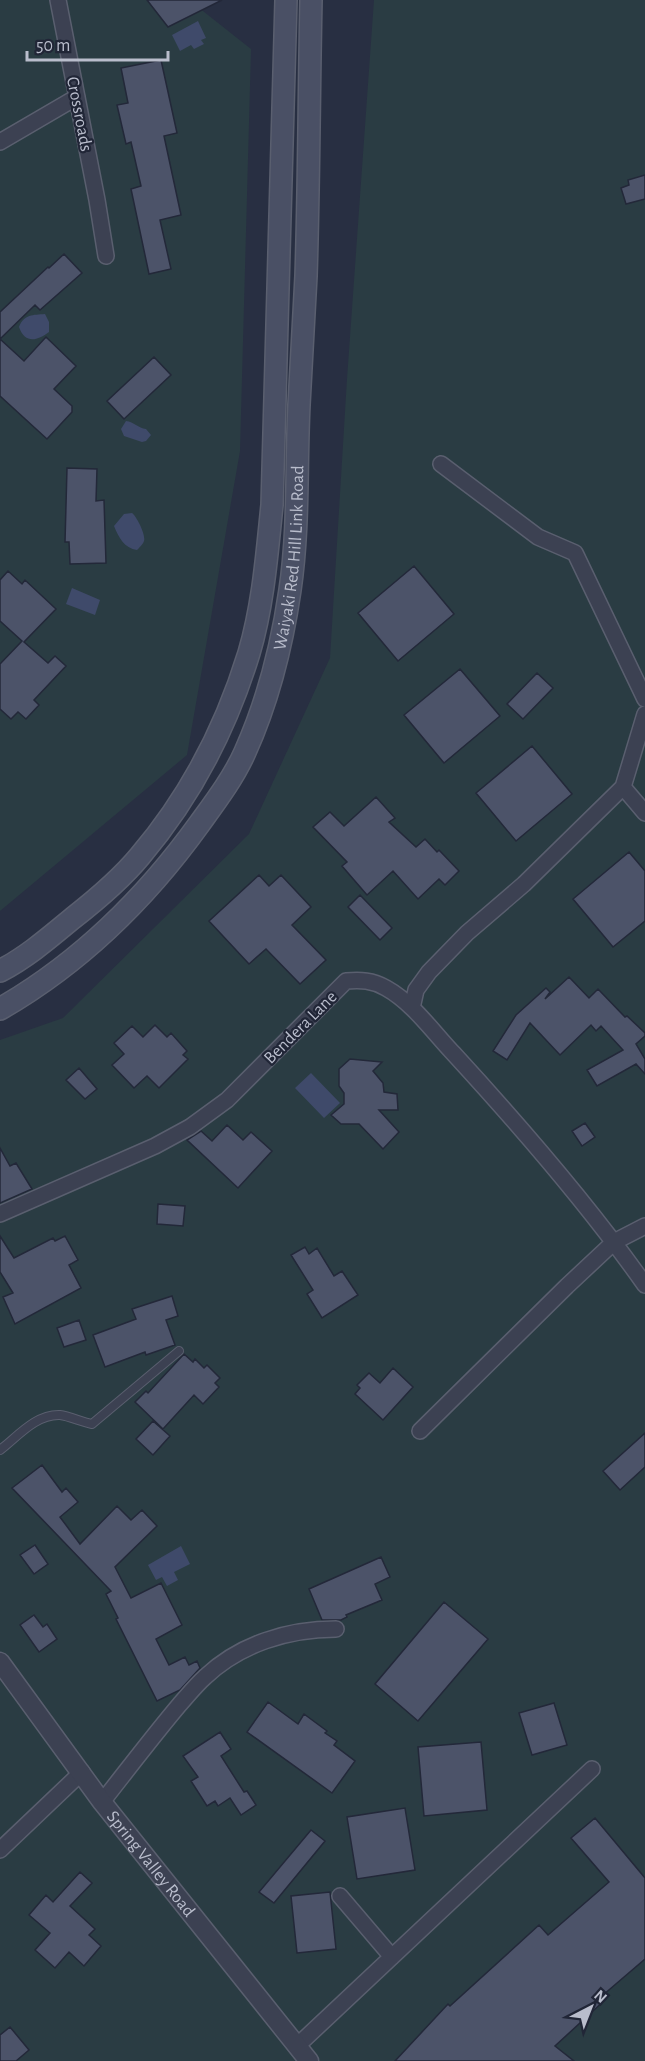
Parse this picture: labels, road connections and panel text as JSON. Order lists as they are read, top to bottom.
{
  "streets": {
    "main road": ["Waiyaki Red Hill Link Road"],
    "street": ["Crossroads", "Bendera Lane", "Spring Valley Road"]
  },
  "scale_bar": "50 m",
  "north": "top right"
}
